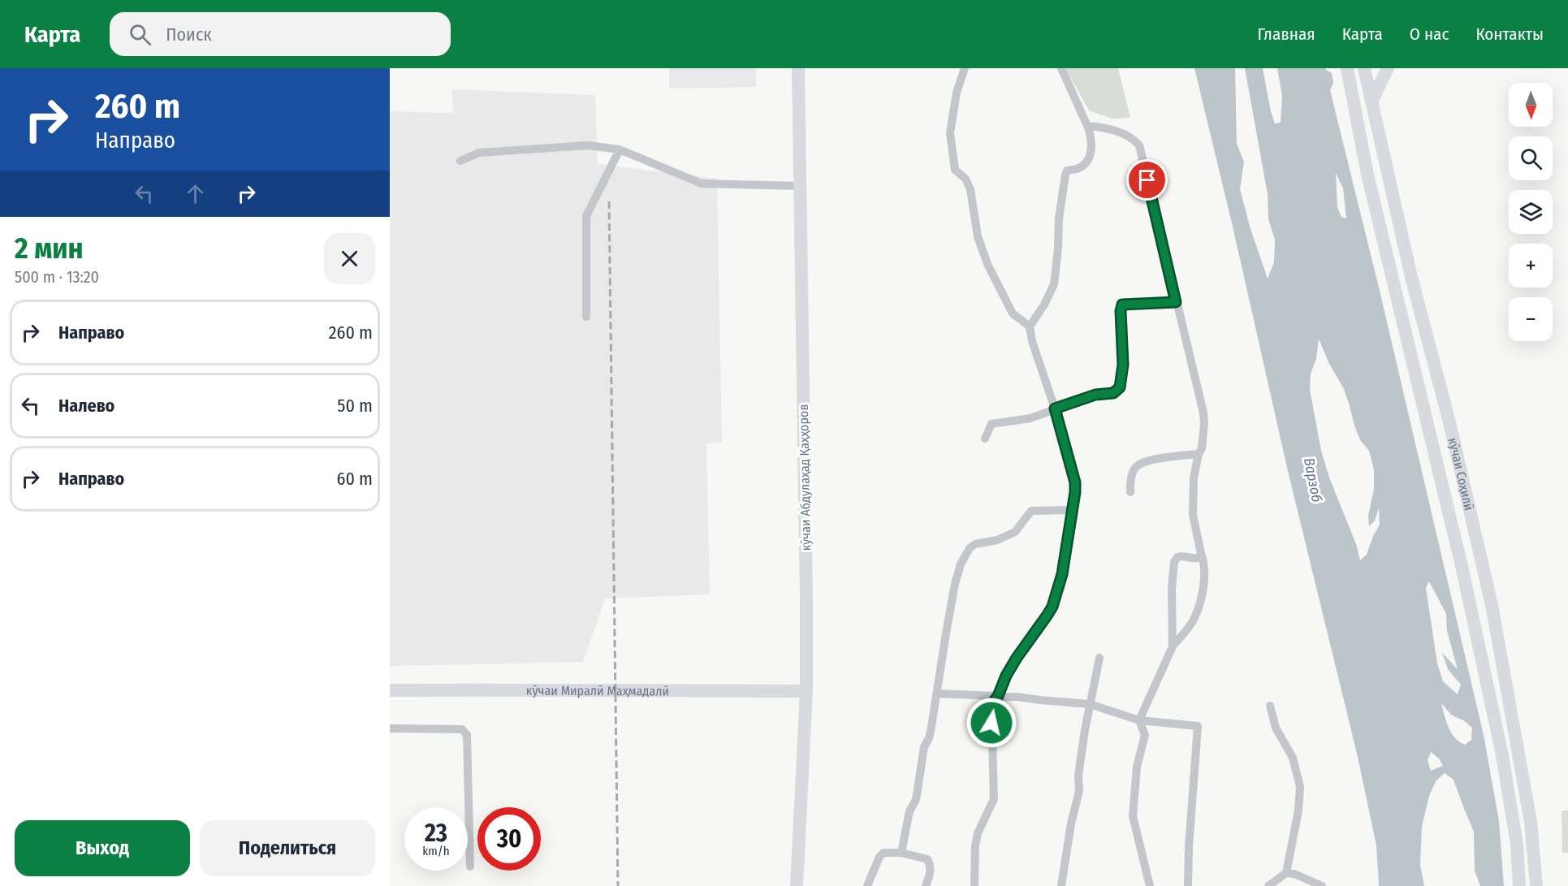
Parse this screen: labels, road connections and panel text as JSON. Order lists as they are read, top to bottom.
{
  "streets": {
    "main road": ["кӯчаи Соҳилӣ", "кӯчаи Абдулаҳад Қаҳҳоров", "кӯчаи Миралӣ Маҳмадалӣ"]
  },
  "crossings": [
    ["кӯчаи Абдулаҳад Қаҳҳоров", "кӯчаи Миралӣ Маҳмадалӣ"]
  ],
  "water": ["Варзоб"],
  "north": "bottom",
  "page": {
    "header": "Карта",
    "search": "Поиск",
    "nav": [
      "Главная",
      "Карта",
      "О нас",
      "Контакты"
    ],
    "turn": ["260 m", "Направо"],
    "map_buttons": ["+", "−"],
    "heading": ["2 мин", "500 m · 13:20"],
    "list": [
      {
        "name": "Направо",
        "value": "260 m"
      },
      {
        "name": "Налево",
        "value": "50 m"
      },
      {
        "name": "Направо",
        "value": "60 m"
      }
    ],
    "speed": "23 km/h",
    "limit": "30",
    "buttons": ["Выход", "Поделиться"]
  }
}
